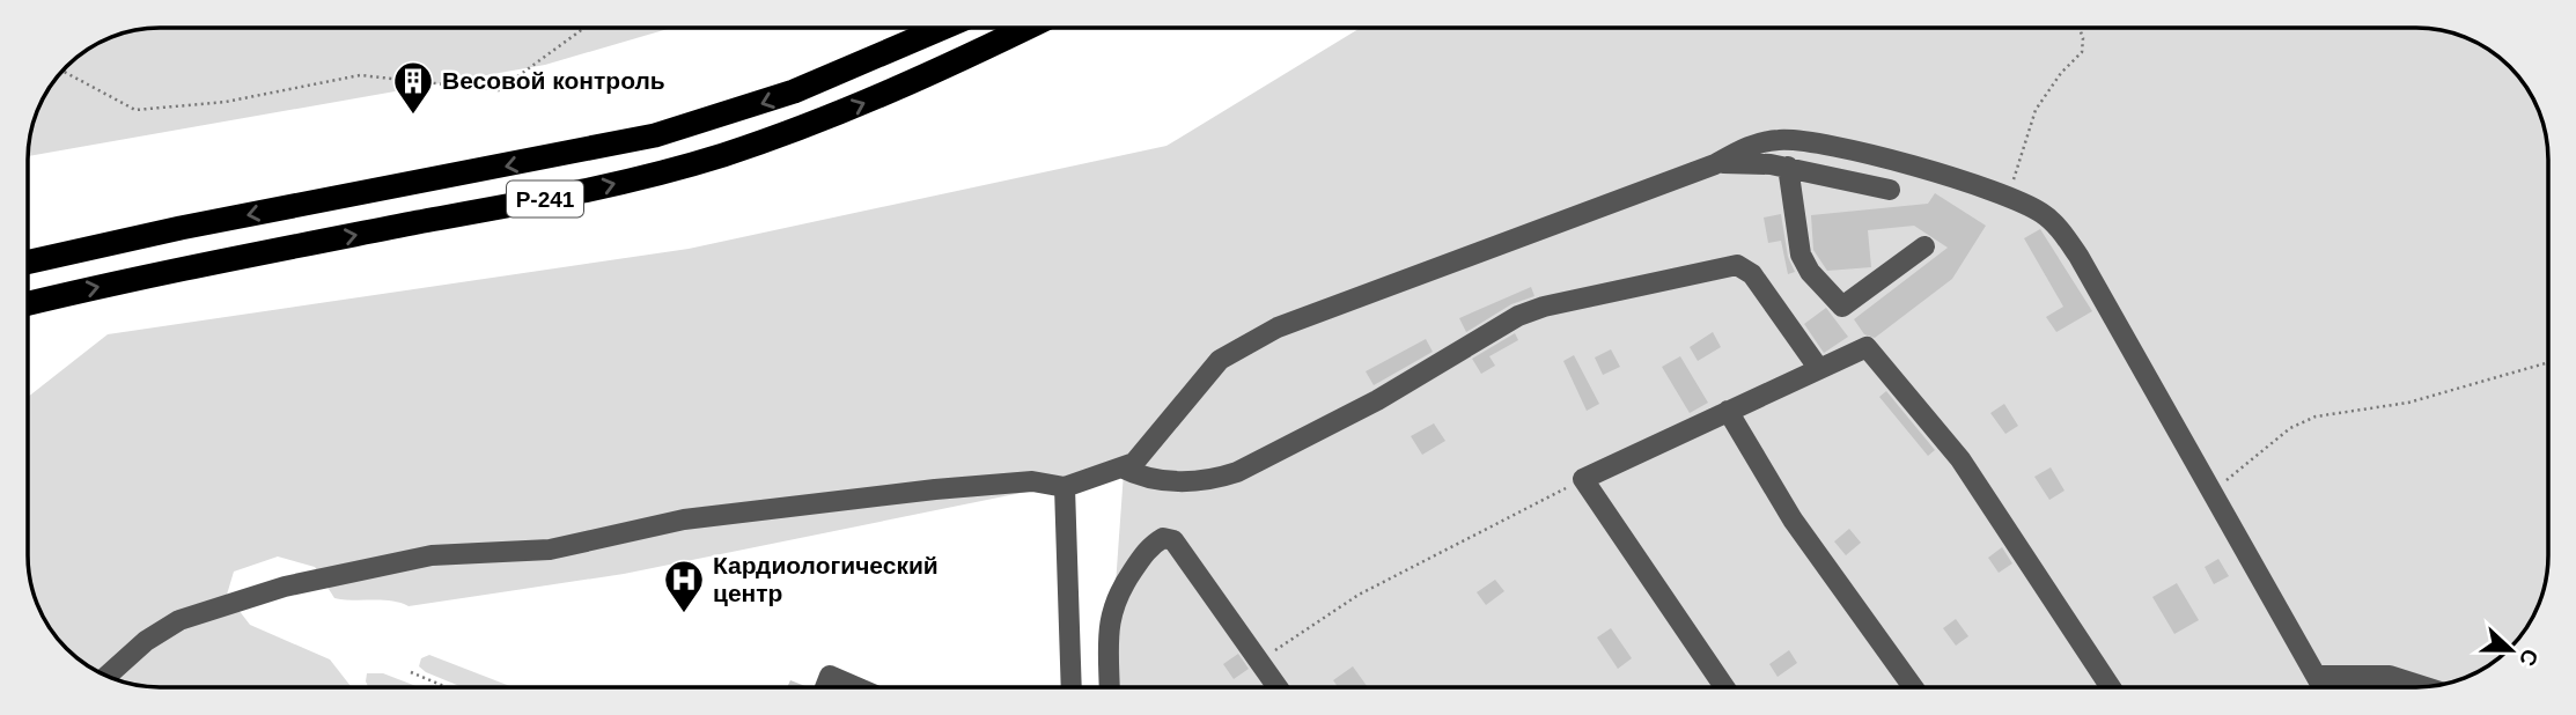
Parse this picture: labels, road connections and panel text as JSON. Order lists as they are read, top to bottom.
{
  "streets": {
    "highway": ["Р-241"]
  },
  "places": {
    "building": ["Весовой контроль"],
    "hospital": ["Кардиологический центр"]
  },
  "north": "right"
}
